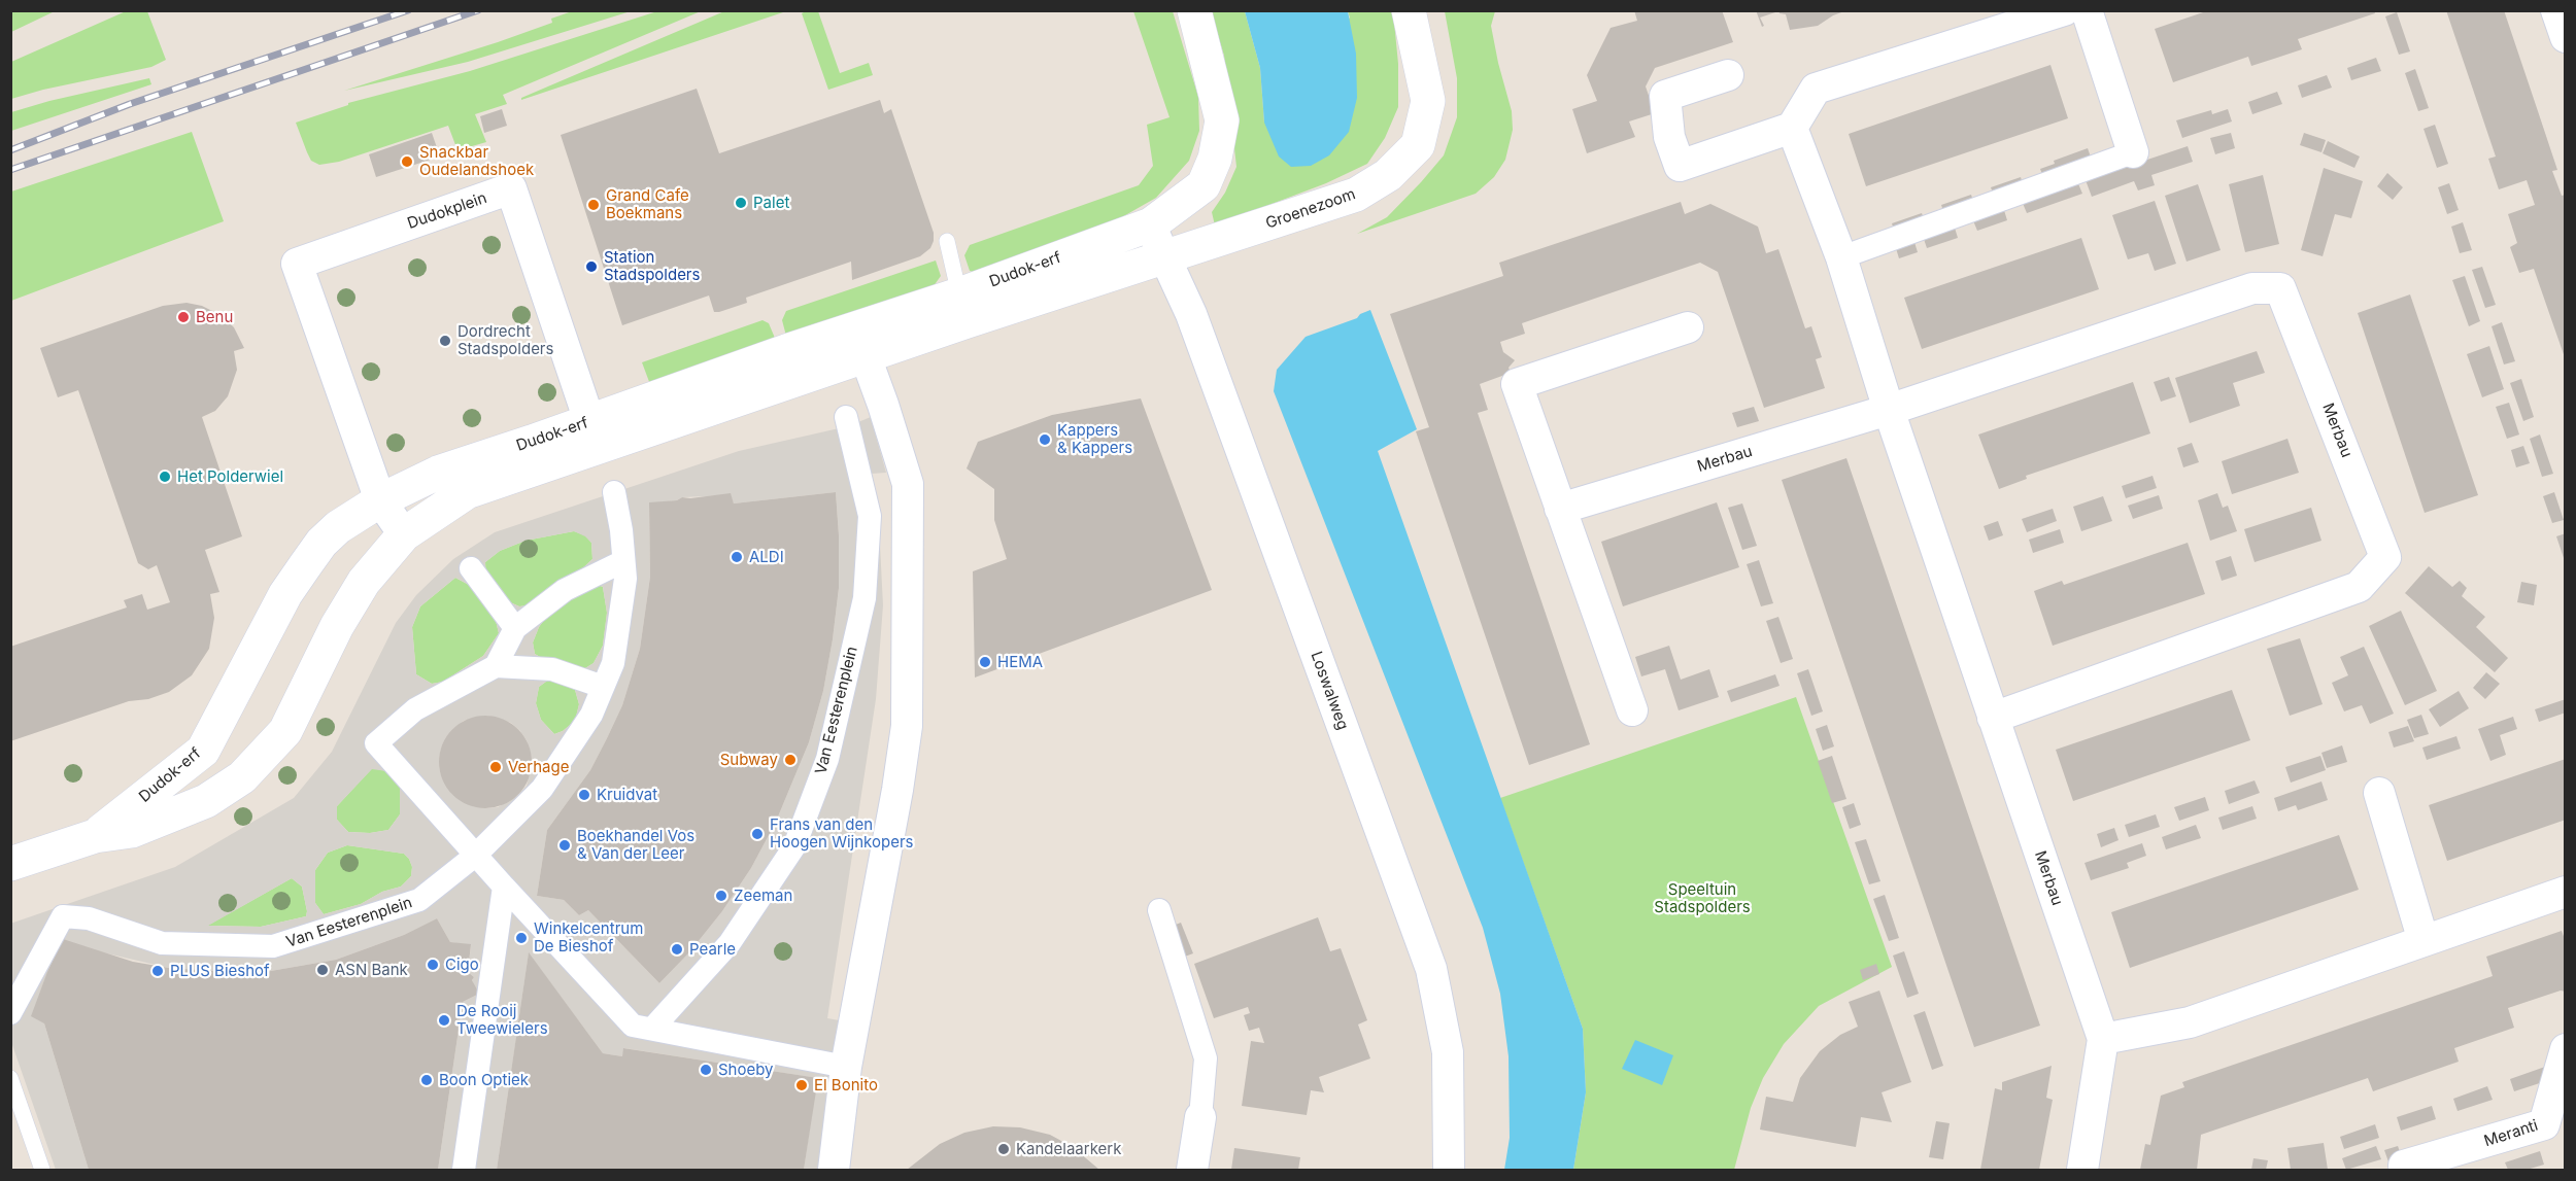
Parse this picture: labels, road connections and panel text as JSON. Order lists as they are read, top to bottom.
{
  "streets": {
    "street": [
      "Groenezoom",
      "Dudokplein",
      "Dudok-erf",
      "Merbau",
      "Loswalweg",
      "Van Eesterenplein",
      "Meranti"
    ]
  },
  "crossings": [
    ["Groenezoom", "Dudok-erf"],
    ["Groenezoom", "Loswalweg"],
    ["Dudokplein", "Dudok-erf"],
    ["Dudok-erf", "Loswalweg"]
  ],
  "parks": ["Speeltuin Stadspolders"],
  "places": [
    "Snackbar Oudelandshoek",
    "Palet",
    "Grand Cafe Boekmans",
    "Station Stadspolders",
    "Benu",
    "Dordrecht Stadspolders",
    "Kappers & Kappers",
    "Het Polderwiel",
    "ALDI",
    "HEMA",
    "Subway",
    "Verhage",
    "Kruidvat",
    "Frans van den Hoogen Wijnkopers",
    "Boekhandel Vos & Van der Leer",
    "Zeeman",
    "Winkelcentrum De Bieshof",
    "Pearle",
    "Cigo",
    "ASN Bank",
    "PLUS Bieshof",
    "De Rooij Tweewielers",
    "Shoeby",
    "Boon Optiek",
    "El Bonito",
    "Kandelaarkerk"
  ]
}
